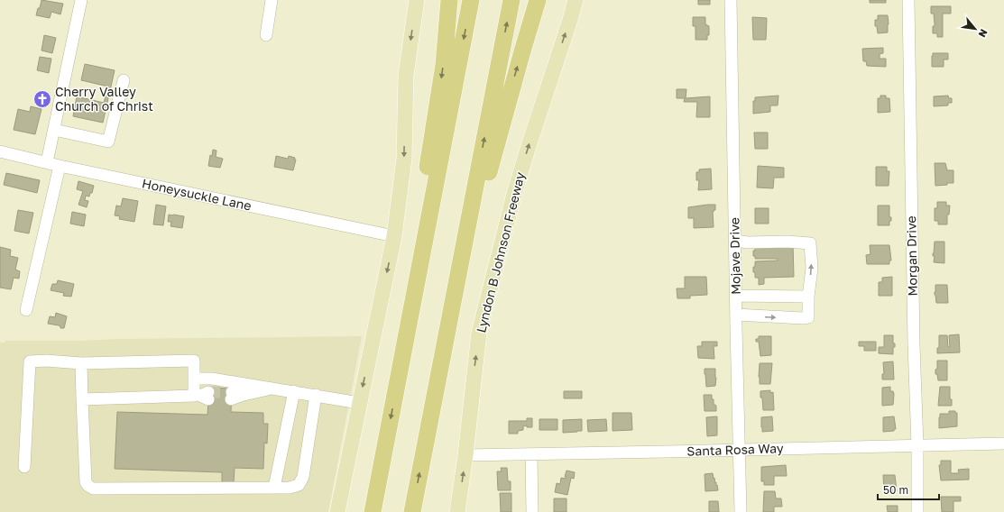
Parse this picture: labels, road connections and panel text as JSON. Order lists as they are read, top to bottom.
{
  "streets": {
    "main road": ["Lyndon B Johnson Freeway"],
    "street": [
      "Honeysuckle Lane",
      "Mojave Drive",
      "Morgan Drive",
      "Santa Rosa Way"
    ]
  },
  "crossings": [
    ["Lyndon B Johnson Freeway", "Santa Rosa Way"],
    ["Mojave Drive", "Santa Rosa Way"],
    ["Morgan Drive", "Santa Rosa Way"]
  ],
  "places": {
    "church": ["Cherry Valley Church of Christ"]
  },
  "scale_bar": "50 m",
  "north": "bottom right"
}
